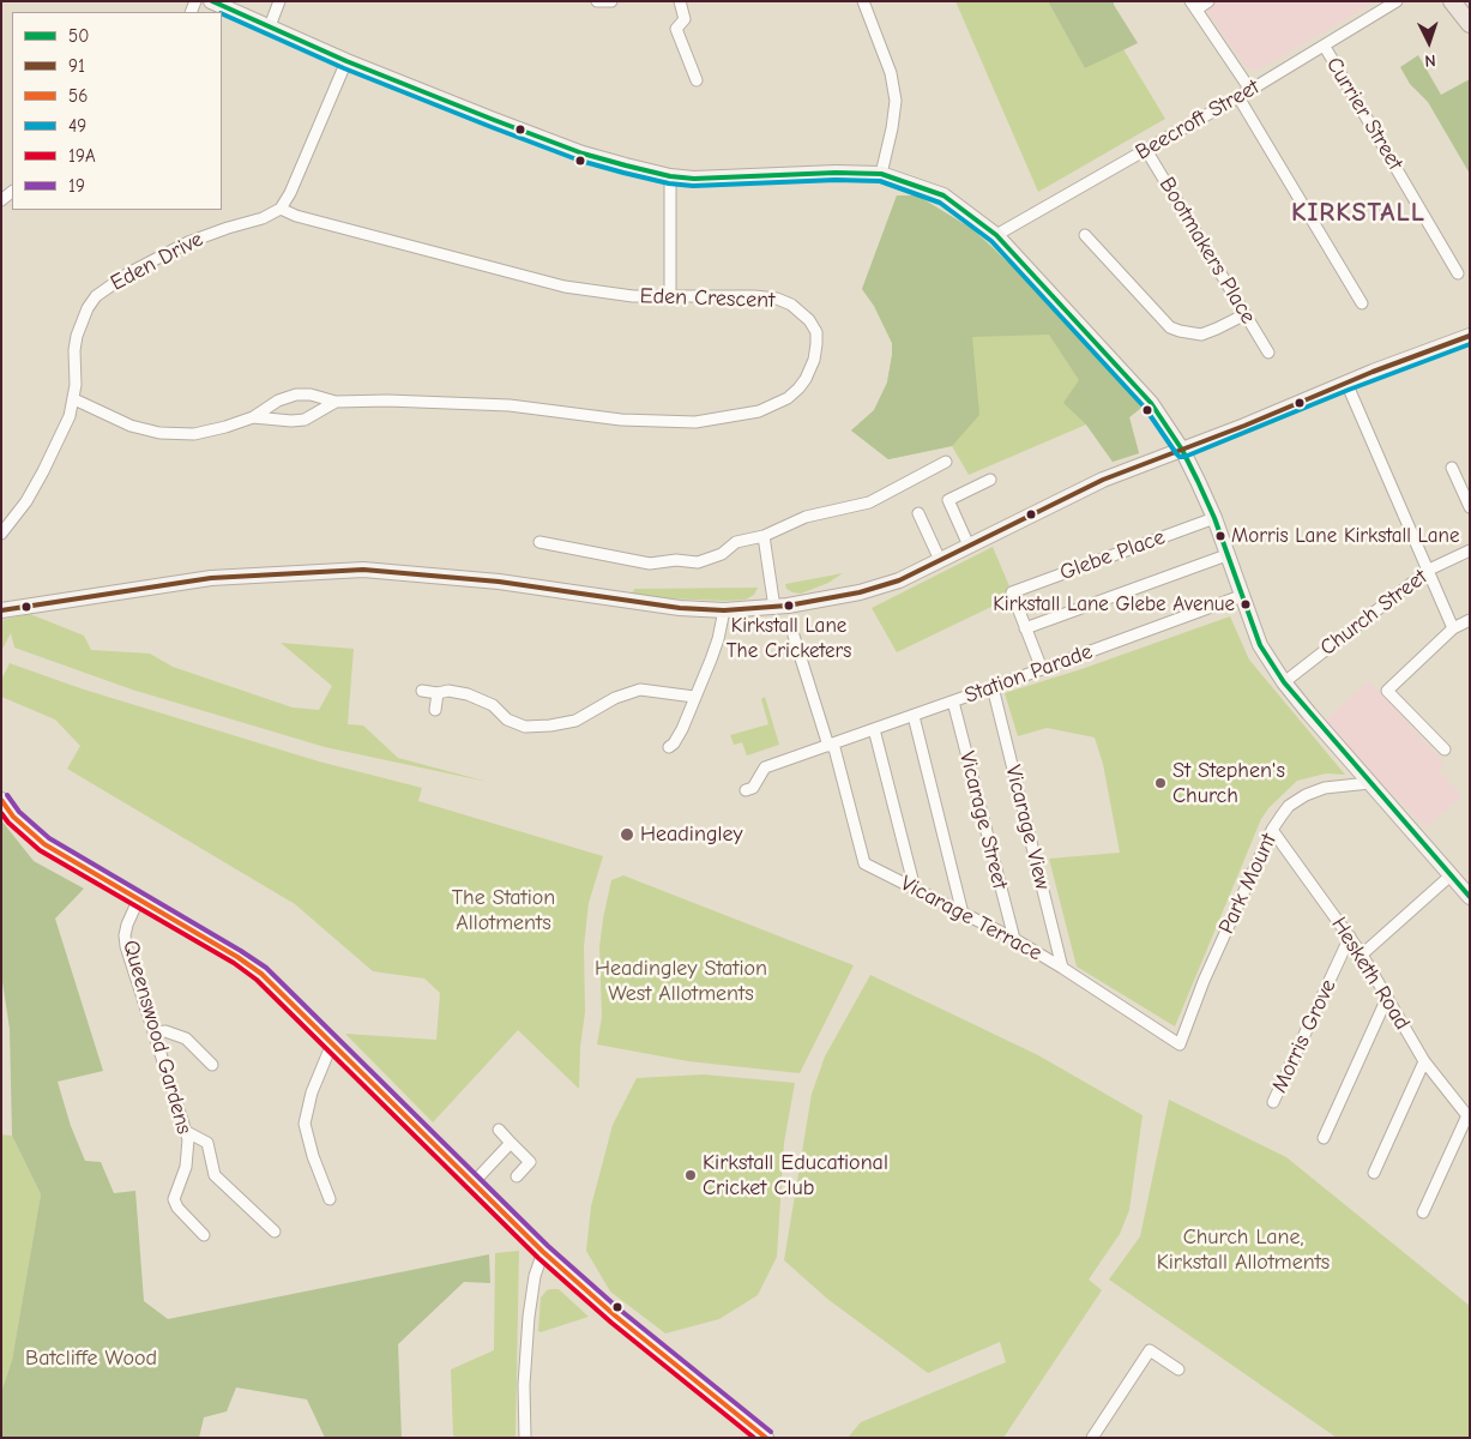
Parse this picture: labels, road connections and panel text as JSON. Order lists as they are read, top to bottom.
{
  "streets": {
    "street": [
      "Currier Street",
      "Beecroft Street",
      "Bootmakers Place",
      "Eden Drive",
      "Eden Crescent",
      "Glebe Place",
      "Church Street",
      "Station Parade",
      "Vicarage Street",
      "Vicarage View",
      "Park Mount",
      "Vicarage Terrace",
      "Hesketh Road",
      "Morris Grove",
      "Queenswood Gardens"
    ]
  },
  "crossings": [
    ["Currier Street", "Beecroft Street"],
    ["Beecroft Street", "Bootmakers Place"],
    ["Eden Drive", "Eden Crescent"],
    ["Station Parade", "Vicarage Street"],
    ["Station Parade", "Vicarage View"],
    ["Station Parade", "Vicarage Terrace"],
    ["Vicarage Street", "Vicarage Terrace"],
    ["Vicarage View", "Vicarage Terrace"],
    ["Park Mount", "Vicarage Terrace"],
    ["Park Mount", "Hesketh Road"],
    ["Hesketh Road", "Morris Grove"]
  ],
  "districts": ["KIRKSTALL"],
  "parks": [
    "The Station Allotments",
    "Headingley Station West Allotments",
    "Church Lane, Kirkstall Allotments",
    "Batcliffe Wood"
  ],
  "places": [
    "Morris Lane Kirkstall Lane",
    "Kirkstall Lane Glebe Avenue",
    "Kirkstall Lane The Cricketers",
    "St Stephen's Church",
    "Headingley",
    "Kirkstall Educational Cricket Club"
  ],
  "lines": [
    "transit line 50",
    "transit line 49",
    "transit line 91",
    "transit line 19",
    "transit line 56",
    "transit line 19A"
  ],
  "legend": [
    "50",
    "91",
    "56",
    "49",
    "19A",
    "19"
  ],
  "north": "bottom"
}
